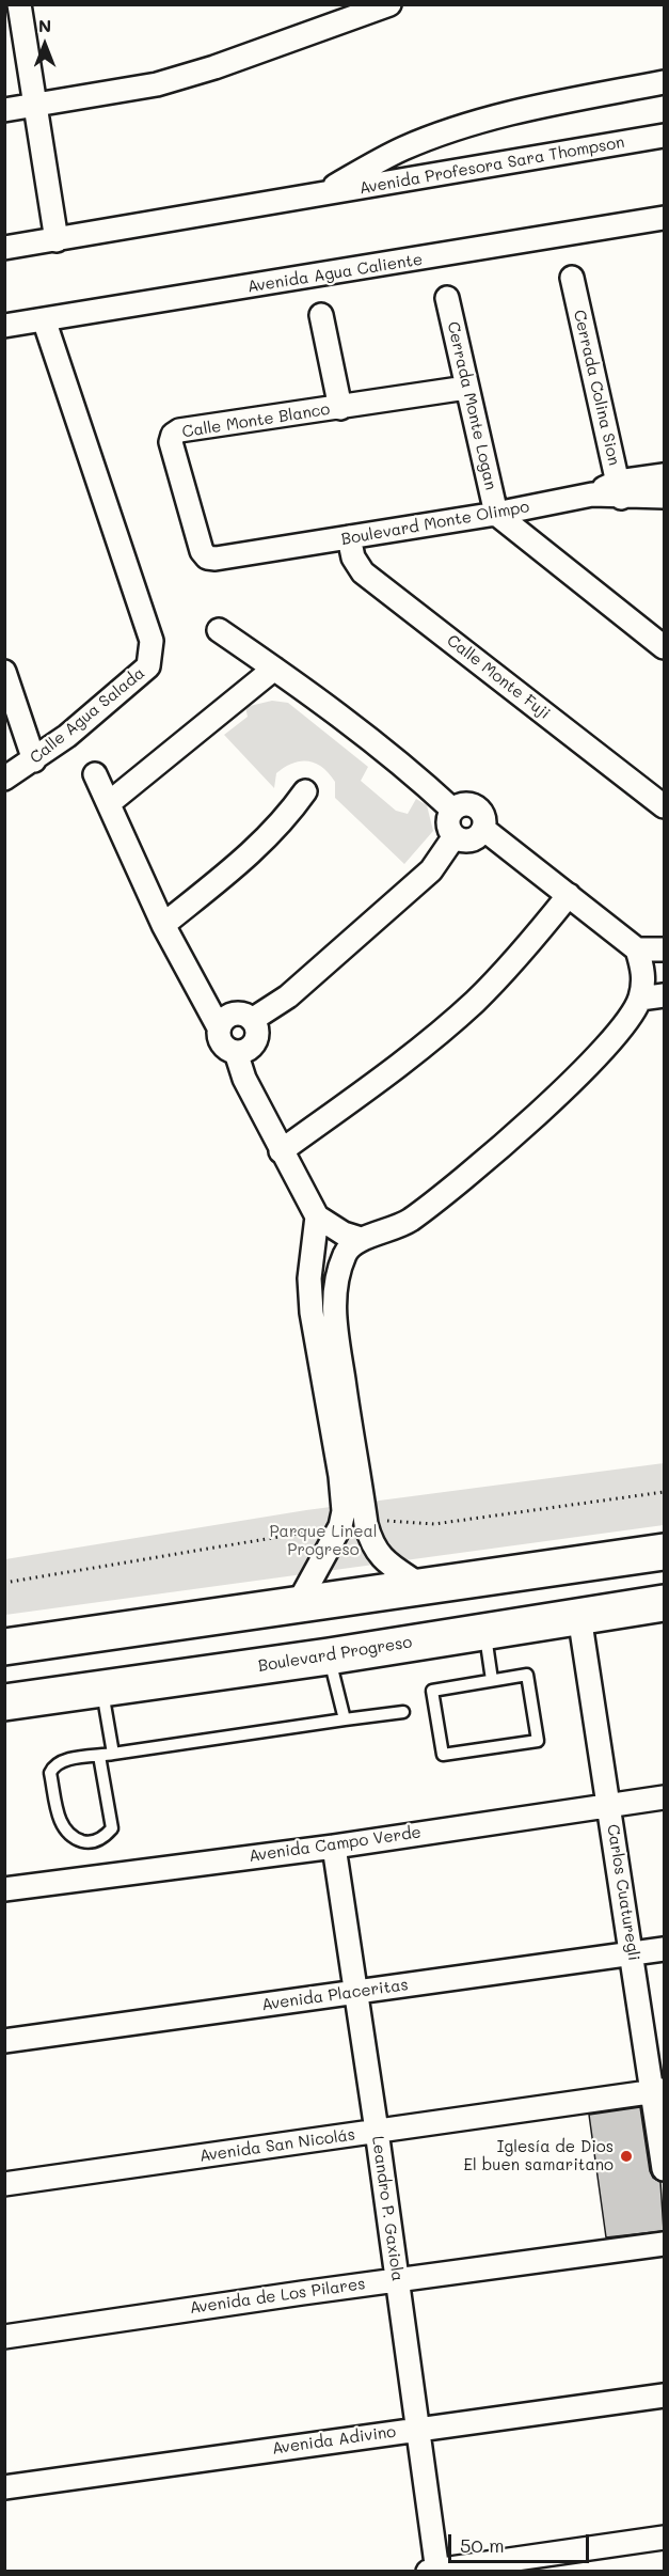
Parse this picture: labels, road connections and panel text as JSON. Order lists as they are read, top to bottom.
{
  "streets": {
    "main road": ["Boulevard Progreso"],
    "street": [
      "Avenida Profesora Sara Thompson",
      "Avenida Agua Caliente",
      "Cerrada Colina Sion",
      "Cerrada Monte Logan",
      "Calle Monte Blanco",
      "Boulevard Monte Olimpo",
      "Calle Monte Fuji",
      "Calle Agua Salada",
      "Avenida Campo Verde",
      "Carlos Cuaturegli",
      "Avenida Placeritas",
      "Avenida San Nicolás",
      "Leandro P. Gaxiola",
      "Avenida de Los Pilares",
      "Avenida Adivino"
    ]
  },
  "crossings": [
    ["Avenida Agua Caliente", "Calle Agua Salada"],
    ["Cerrada Colina Sion", "Boulevard Monte Olimpo"],
    ["Cerrada Monte Logan", "Calle Monte Blanco"],
    ["Cerrada Monte Logan", "Boulevard Monte Olimpo"],
    ["Calle Monte Blanco", "Boulevard Monte Olimpo"],
    ["Boulevard Monte Olimpo", "Calle Monte Fuji"],
    ["Boulevard Progreso", "Carlos Cuaturegli"],
    ["Avenida Campo Verde", "Carlos Cuaturegli"],
    ["Avenida Campo Verde", "Leandro P. Gaxiola"],
    ["Carlos Cuaturegli", "Avenida Placeritas"],
    ["Carlos Cuaturegli", "Avenida San Nicolás"],
    ["Avenida Placeritas", "Leandro P. Gaxiola"],
    ["Avenida San Nicolás", "Leandro P. Gaxiola"],
    ["Leandro P. Gaxiola", "Avenida de Los Pilares"],
    ["Leandro P. Gaxiola", "Avenida Adivino"]
  ],
  "parks": ["Parque Lineal Progreso"],
  "places": ["Iglesía de Dios El buen samaritano"],
  "scale_bar": "50 m",
  "north": "top"
}
